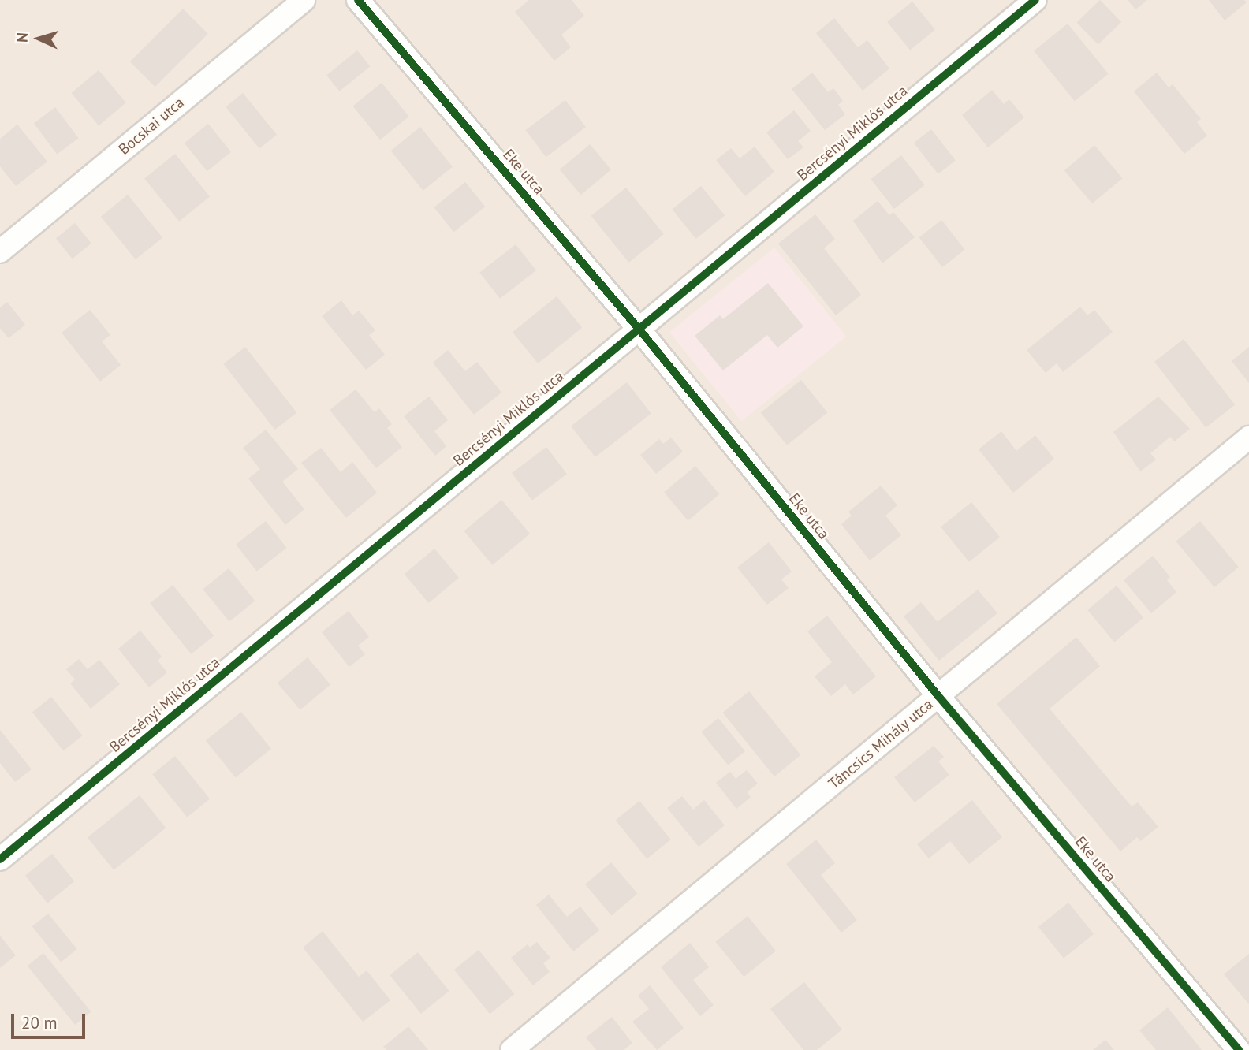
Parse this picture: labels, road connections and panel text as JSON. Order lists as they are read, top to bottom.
{
  "streets": {
    "street": [
      "Bocskai utca",
      "Bercsényi Miklós utca",
      "Eke utca",
      "Táncsics Mihály utca"
    ]
  },
  "crossings": [
    ["Bercsényi Miklós utca", "Eke utca"],
    ["Eke utca", "Táncsics Mihály utca"]
  ],
  "scale_bar": "20 m",
  "north": "left"
}
